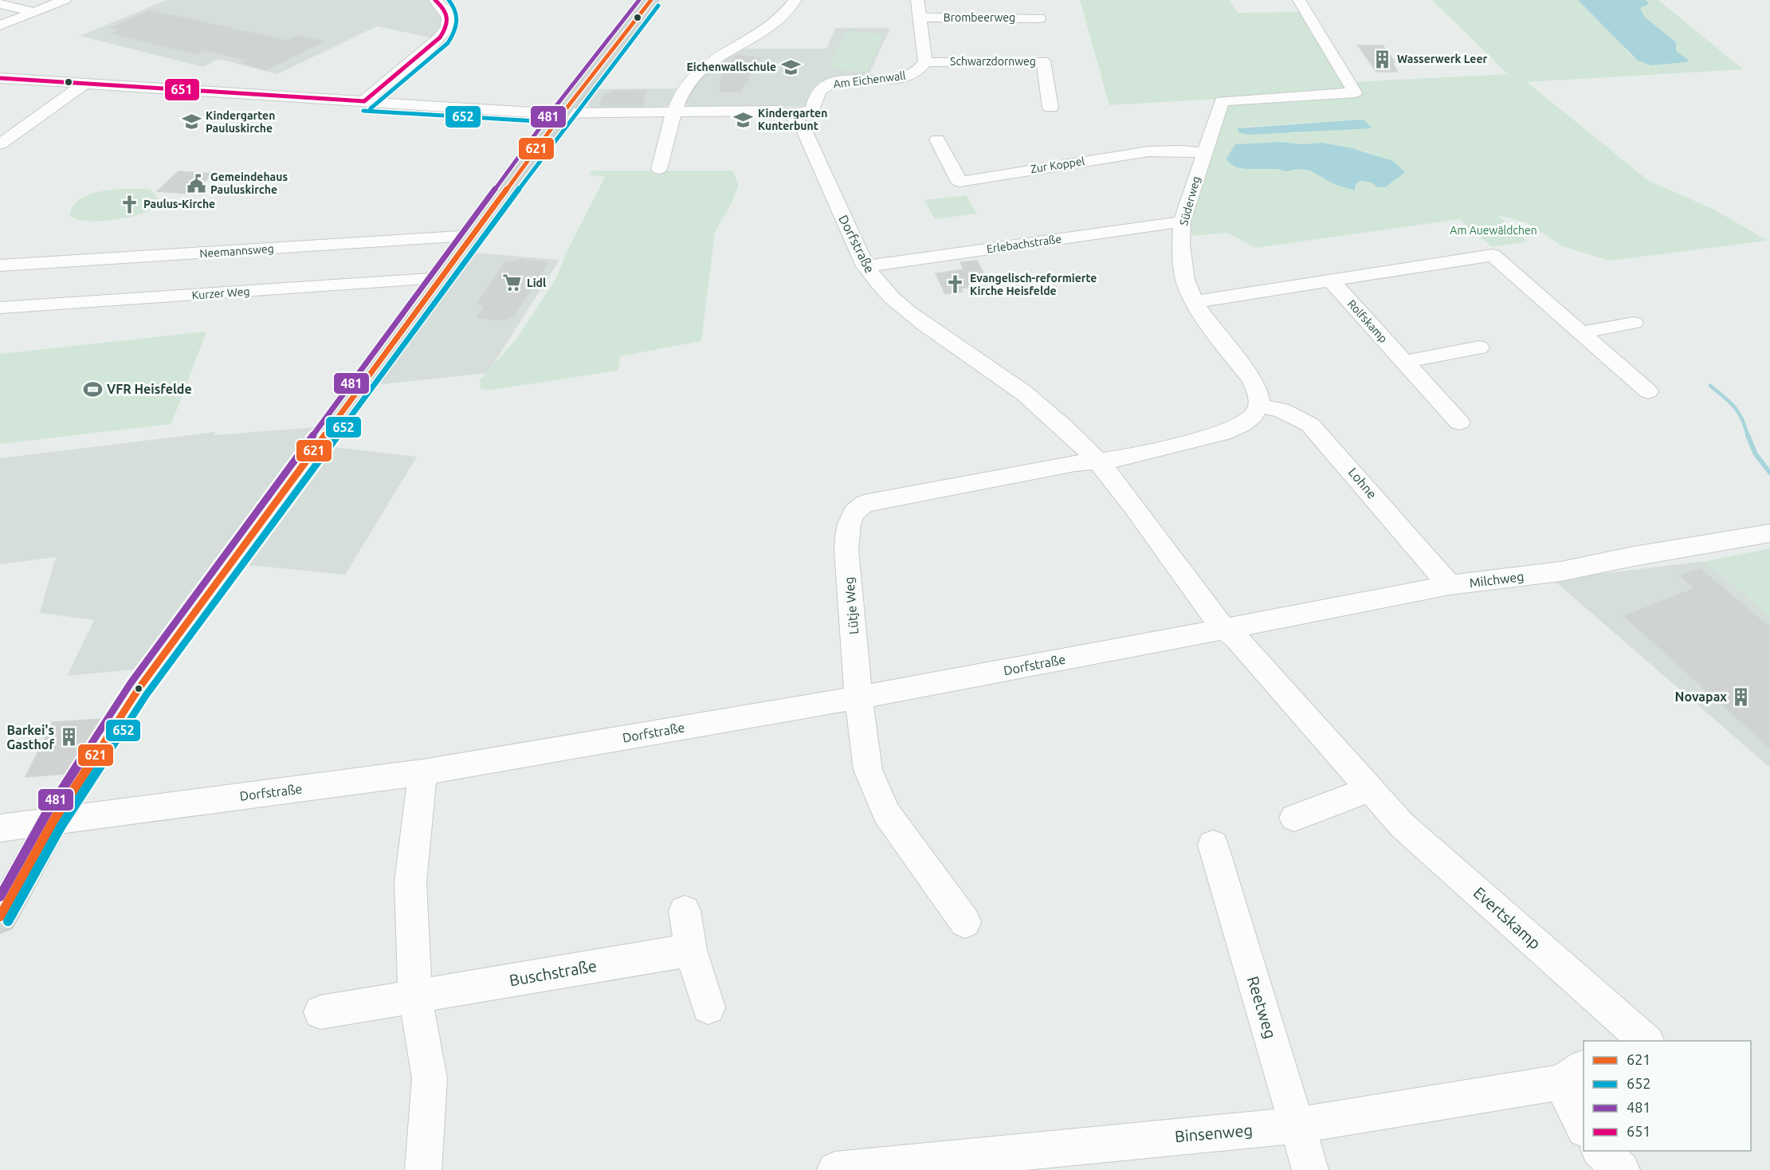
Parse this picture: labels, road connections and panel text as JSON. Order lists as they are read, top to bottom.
{
  "streets": {
    "street": [
      "Brombeerweg",
      "Schwarzdornweg",
      "Am Eichenwall",
      "Zur Koppel",
      "Süderweg",
      "Dorfstraße",
      "Erlebachstraße",
      "Neemannsweg",
      "Kurzer Weg",
      "Rolfskamp",
      "Lohne",
      "Milchweg",
      "Lütje Weg",
      "Evertskamp",
      "Buschstraße",
      "Reetweg",
      "Binsenweg"
    ]
  },
  "crossings": [
    ["Schwarzdornweg", "Am Eichenwall"],
    ["Am Eichenwall", "Dorfstraße"],
    ["Zur Koppel", "Süderweg"],
    ["Süderweg", "Erlebachstraße"],
    ["Süderweg", "Lohne"],
    ["Dorfstraße", "Erlebachstraße"],
    ["Dorfstraße", "Milchweg"],
    ["Dorfstraße", "Lütje Weg"],
    ["Dorfstraße", "Evertskamp"],
    ["Lohne", "Milchweg"],
    ["Milchweg", "Evertskamp"],
    ["Reetweg", "Binsenweg"]
  ],
  "parks": ["Am Auewäldchen"],
  "places": {
    "building": ["Wasserwerk Leer", "Novapax", "Barkei's Gasthof"],
    "school or university": ["Eichenwallschule", "Kindergarten Kunterbunt", "Kindergarten Pauluskirche"],
    "public building": ["Gemeindehaus Pauluskirche"],
    "church": ["Paulus-Kirche", "Evangelisch-reformierte Kirche Heisfelde"],
    "supermarket": ["Lidl"],
    "sports": ["VFR Heisfelde"]
  },
  "lines": [
    "transit line 621",
    "transit line 652",
    "transit line 481",
    "transit line 651"
  ],
  "legend": [
    "621",
    "652",
    "481",
    "651"
  ]
}
